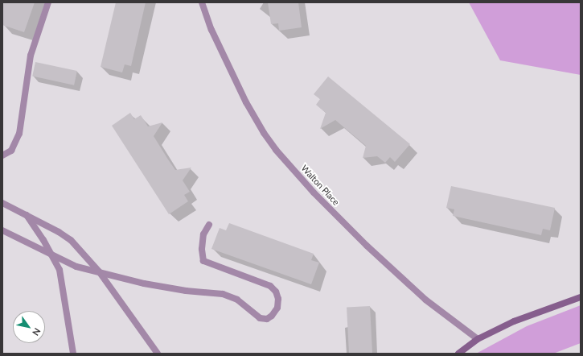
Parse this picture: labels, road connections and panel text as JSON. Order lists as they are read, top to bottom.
{
  "streets": {
    "street": ["Walton Place"]
  },
  "north": "bottom right"
}
